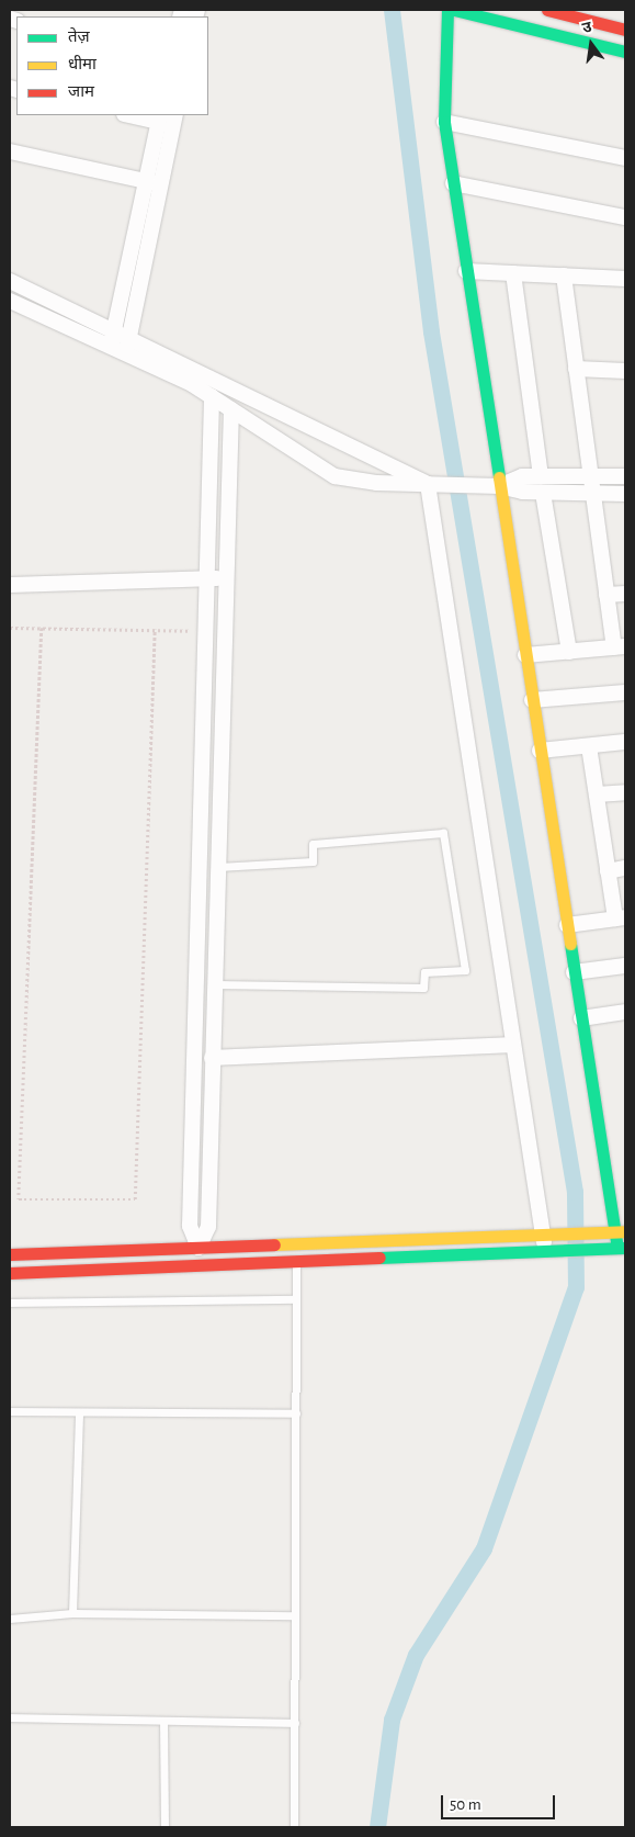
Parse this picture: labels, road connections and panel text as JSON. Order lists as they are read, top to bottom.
{
  "legend": ["तेज़", "धीमा", "जाम"],
  "scale_bar": "50 m",
  "north": "top"
}
